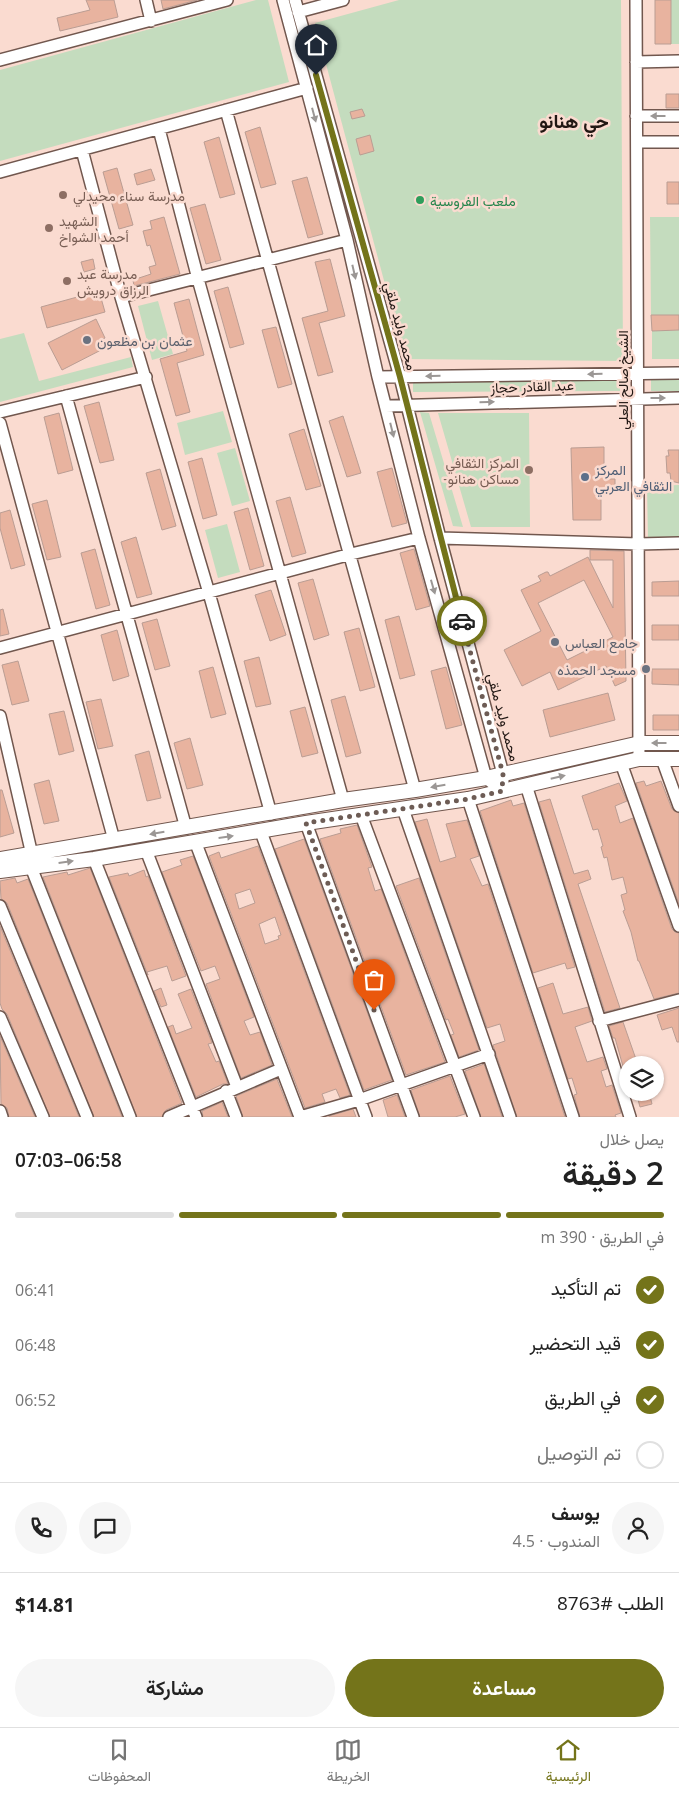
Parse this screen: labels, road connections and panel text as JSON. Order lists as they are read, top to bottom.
{
  "streets": {
    "street": ["محمد وليد ملقي", "الشيخ صالح العلي", "عبد القادر حجاز"]
  },
  "crossings": [
    ["محمد وليد ملقي", "عبد القادر حجاز"],
    ["الشيخ صالح العلي", "عبد القادر حجاز"]
  ],
  "districts": ["حي هنانو"],
  "places": [
    "مدرسة سناء محيدلي",
    "ملعب الفروسية",
    "الشهيد أحمد الشواخ",
    "مدرسة عبد الرزاق درويش",
    "عثمان بن مظعون",
    "المركز الثقافي -مساكن هنانو",
    "المركز الثقافي العربي",
    "جامع العباس",
    "مسجد الحمذه"
  ],
  "page": {
    "heading": ["2 دقيقة", "يصل خلال", "06:58–07:03"],
    "panel": [
      "يوسف",
      "المندوب · 4.5",
      "الطلب #8763",
      "$14.81"
    ],
    "bar": "في الطريق · 390 m",
    "list": [
      ["تم التأكيد", "06:41"],
      ["قيد التحضير", "06:48"],
      ["في الطريق", "06:52"],
      "تم التوصيل"
    ],
    "buttons": ["مساعدة", "مشاركة"],
    "tabs": ["الرئيسية", "الخريطة", "المحفوظات"]
  }
}
